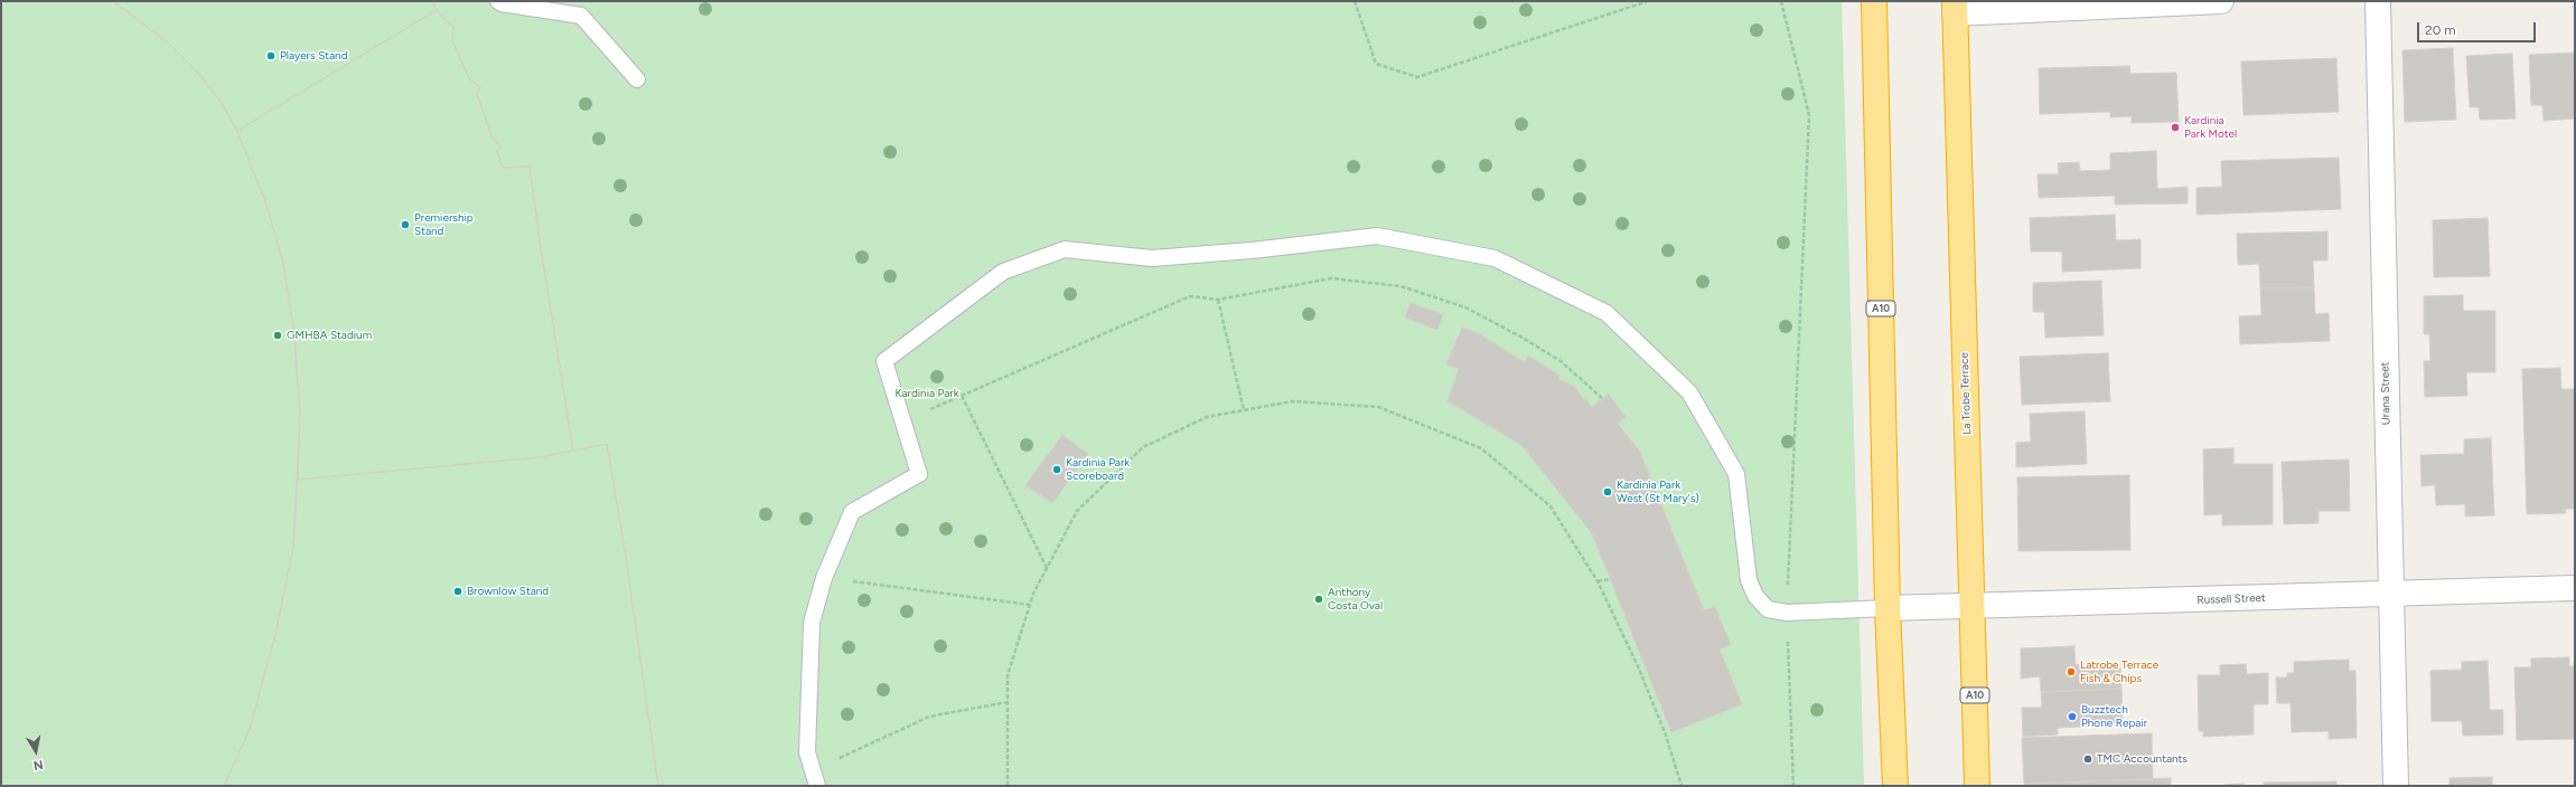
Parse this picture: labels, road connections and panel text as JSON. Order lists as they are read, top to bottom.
{
  "streets": {
    "highway": ["A10", "La Trobe Terrace"],
    "street": ["Urana Street", "Russell Street"]
  },
  "crossings": [
    ["A10", "Russell Street"],
    ["La Trobe Terrace", "Russell Street"],
    ["Urana Street", "Russell Street"]
  ],
  "parks": ["Kardinia Park"],
  "places": [
    "Players Stand",
    "Kardinia Park Motel",
    "Premiership Stand",
    "GMHBA Stadium",
    "Kardinia Park Scoreboard",
    "Kardinia Park West (St Mary's)",
    "Brownlow Stand",
    "Anthony Costa Oval",
    "Latrobe Terrace Fish & Chips",
    "Buzztech Phone Repair",
    "TMC Accountants"
  ],
  "scale_bar": "20 m",
  "north": "bottom"
}
